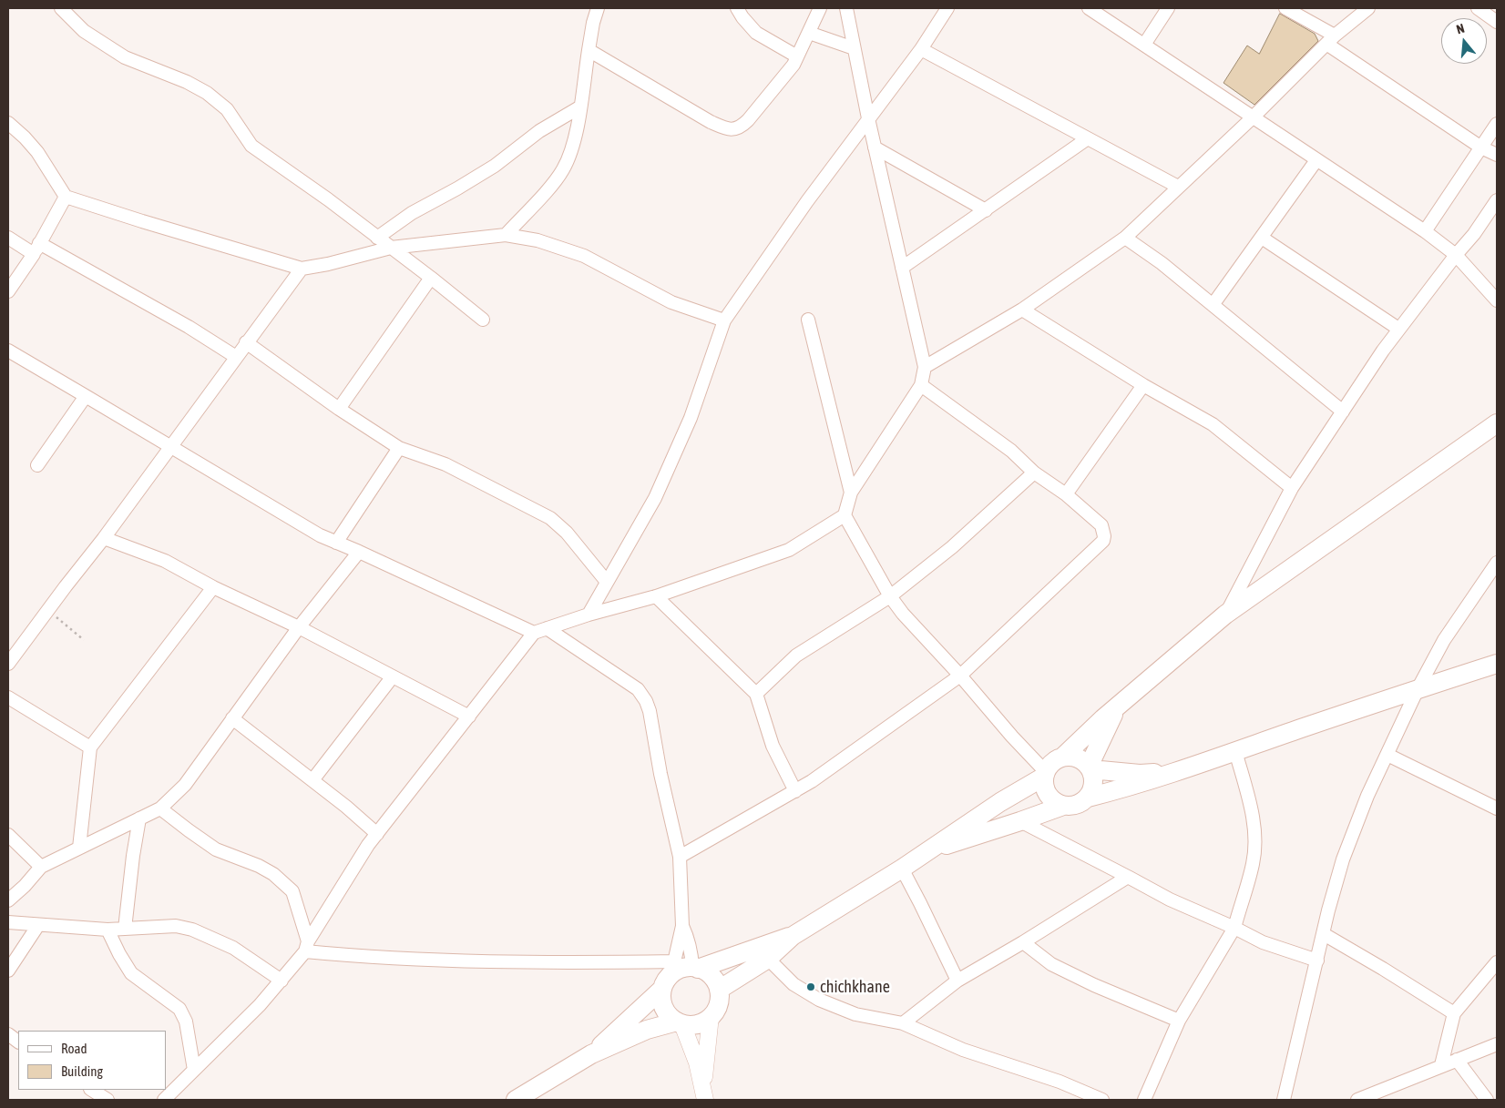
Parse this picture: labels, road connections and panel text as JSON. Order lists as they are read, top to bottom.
{
  "places": ["chichkhane"],
  "legend": ["Road", "Building"],
  "north": "top"
}
